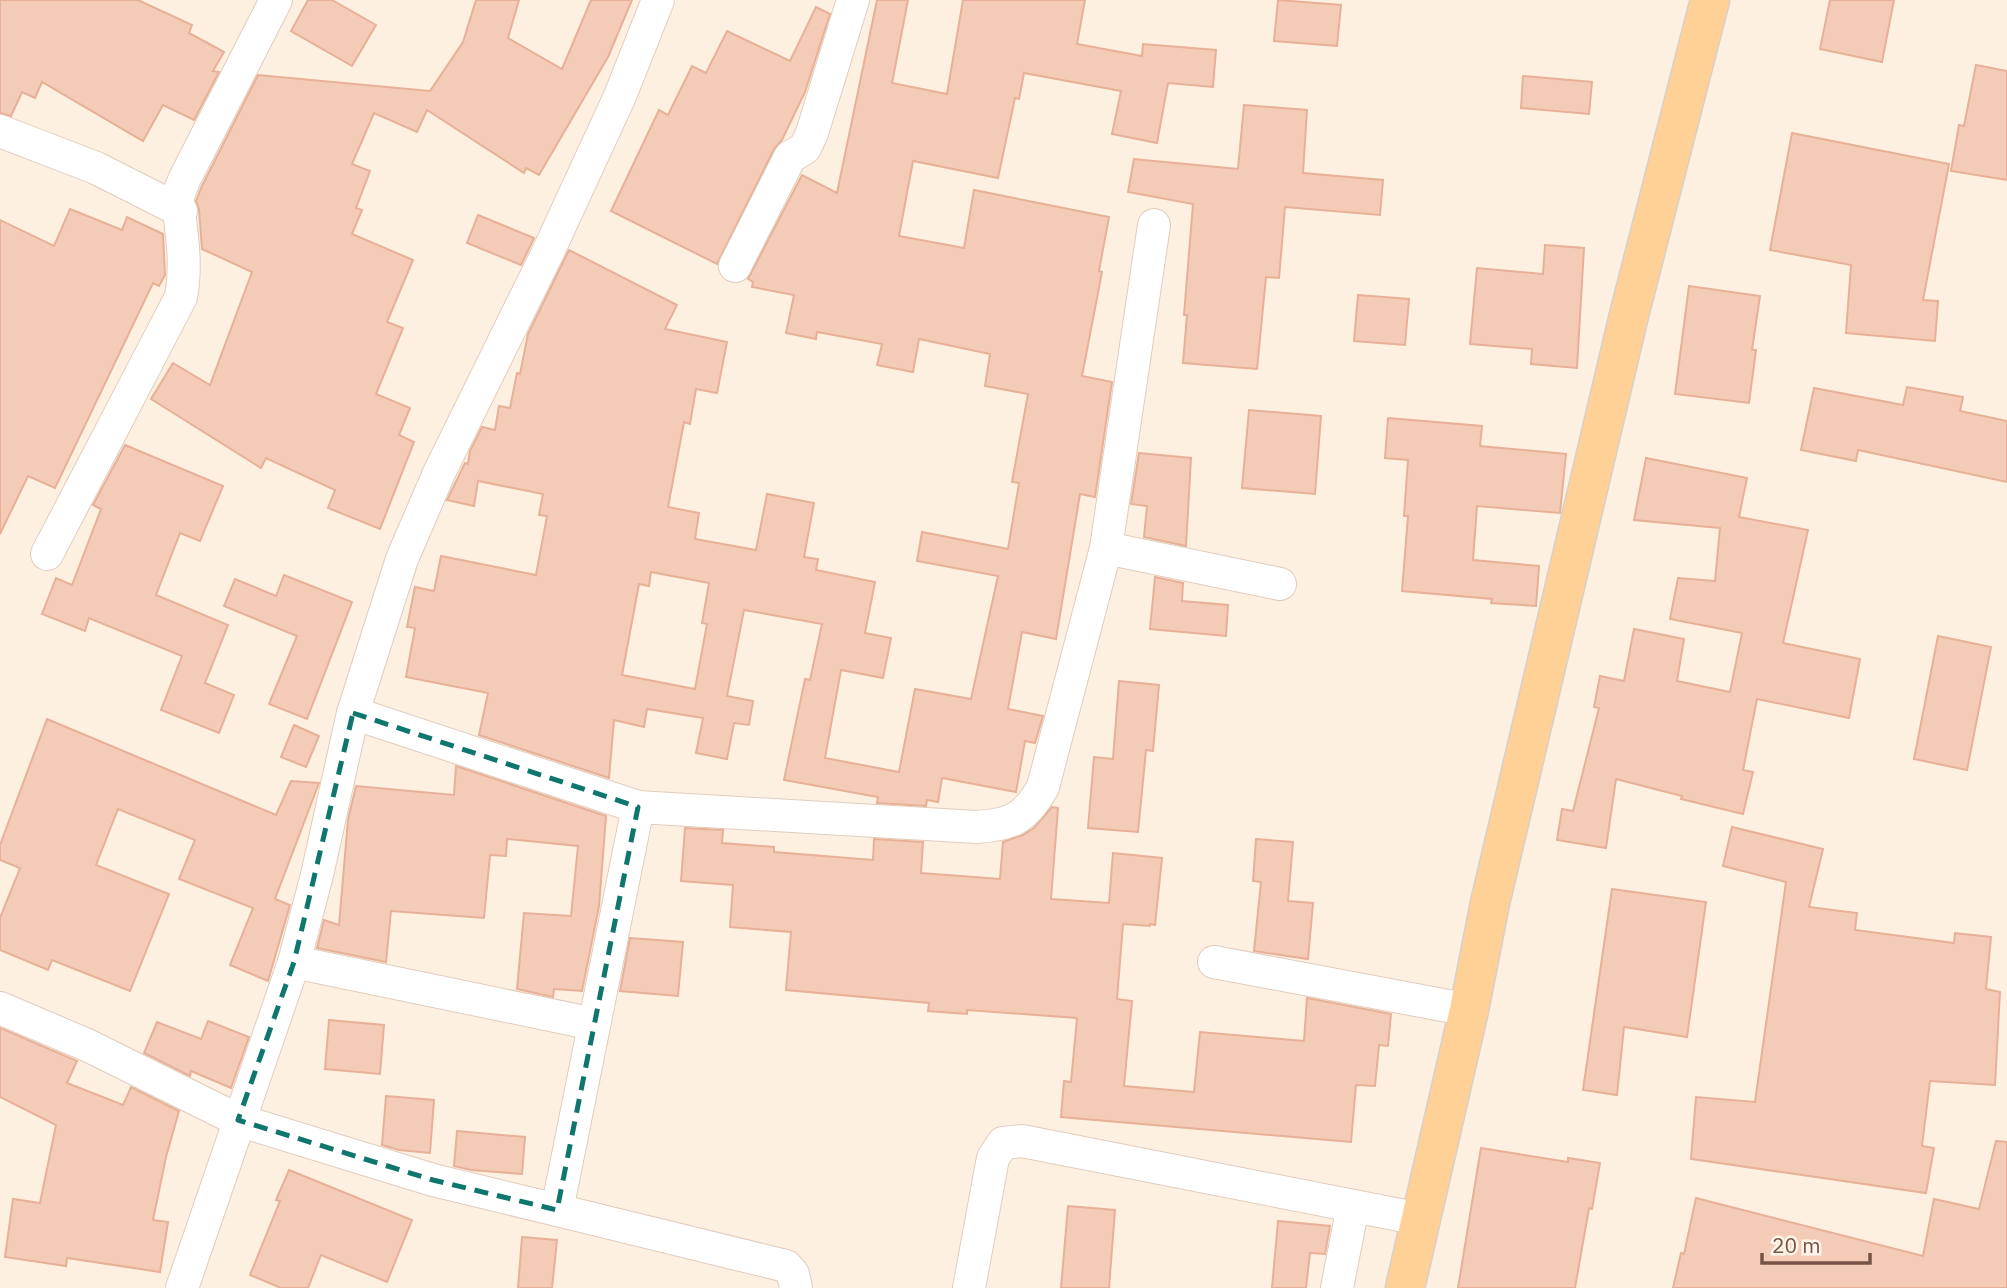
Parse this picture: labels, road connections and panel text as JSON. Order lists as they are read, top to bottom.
{
  "scale_bar": "20 m"
}
